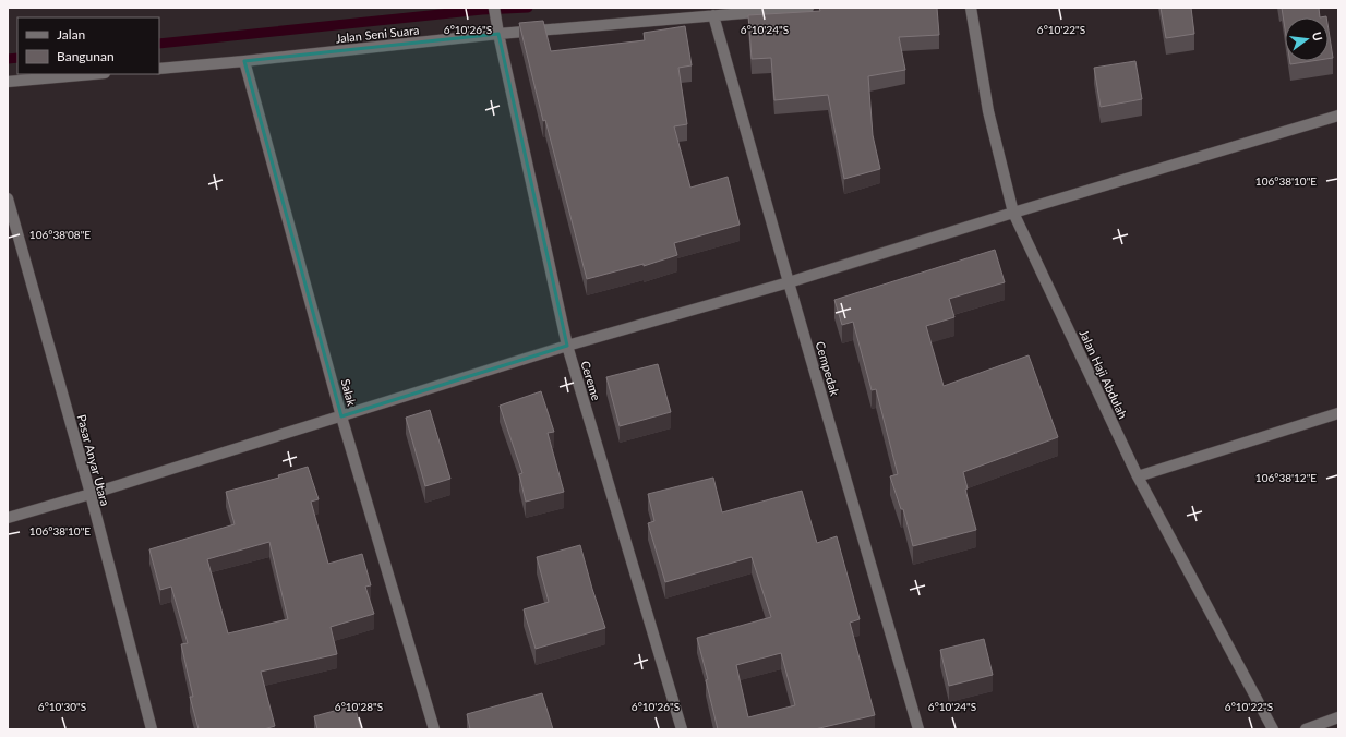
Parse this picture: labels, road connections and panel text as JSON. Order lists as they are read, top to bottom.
{
  "streets": {
    "street": [
      "Jalan Seni Suara",
      "Cempedak",
      "Jalan Haji Abdulah",
      "Cereme",
      "Salak",
      "Pasar Anyar Utara"
    ]
  },
  "crossings": [
    ["Jalan Seni Suara", "Cempedak"],
    ["Jalan Seni Suara", "Cereme"],
    ["Jalan Seni Suara", "Salak"]
  ],
  "legend": ["Jalan", "Bangunan"],
  "north": "right",
  "coordinates": [
    "6°10'26\"S",
    "6°10'24\"S",
    "6°10'22\"S",
    "106°38'10\"E",
    "106°38'08\"E",
    "106°38'12\"E",
    "6°10'30\"S",
    "6°10'28\"S"
  ]
}
